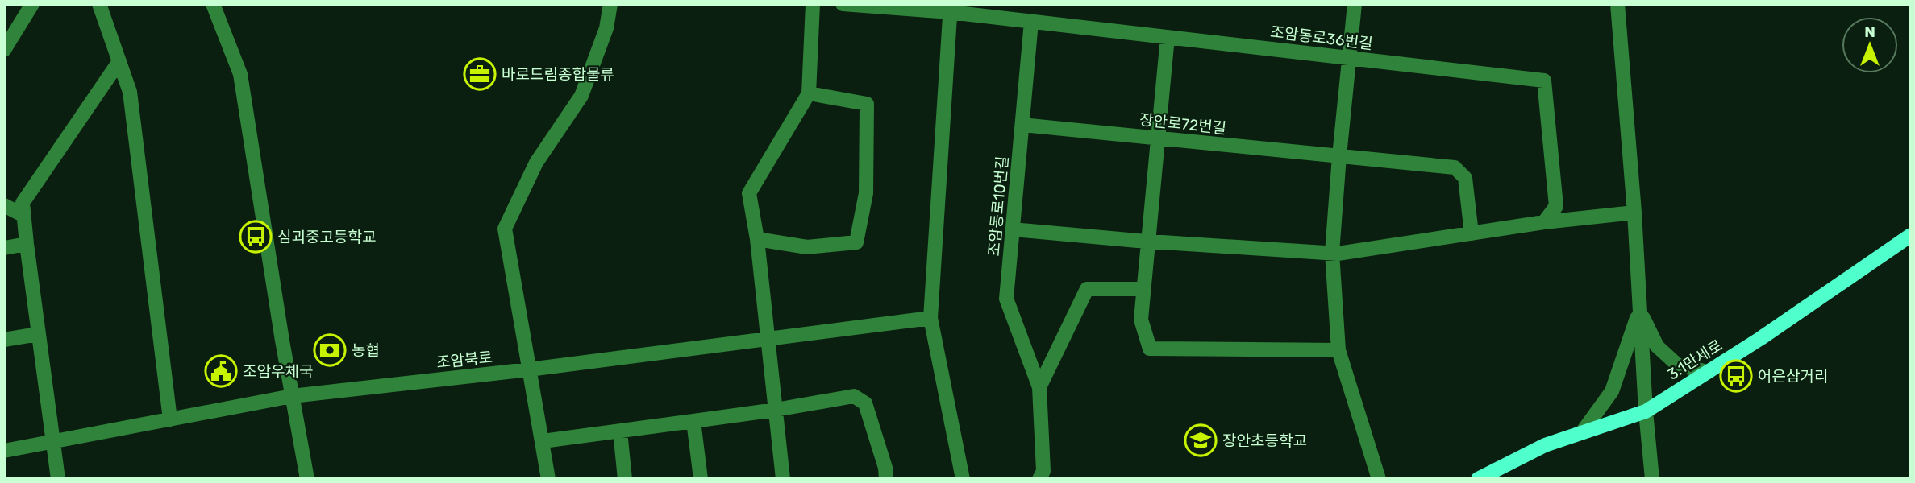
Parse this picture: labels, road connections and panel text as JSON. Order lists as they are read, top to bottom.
{
  "streets": {
    "main road": ["3.1만세로"],
    "street": [
      "조암동로36번길",
      "장안로72번길",
      "조암동로10번길",
      "조암북로"
    ]
  },
  "crossings": [
    ["조암동로36번길", "조암동로10번길"],
    ["장안로72번길", "조암동로10번길"]
  ],
  "places": {
    "office": ["바로드림종합물류"],
    "bus stop": ["심괴중고등학교", "어은삼거리"],
    "bank": ["농협"],
    "public building": ["조암우체국"],
    "school or university": ["장안초등학교"]
  },
  "north": "top"
}
